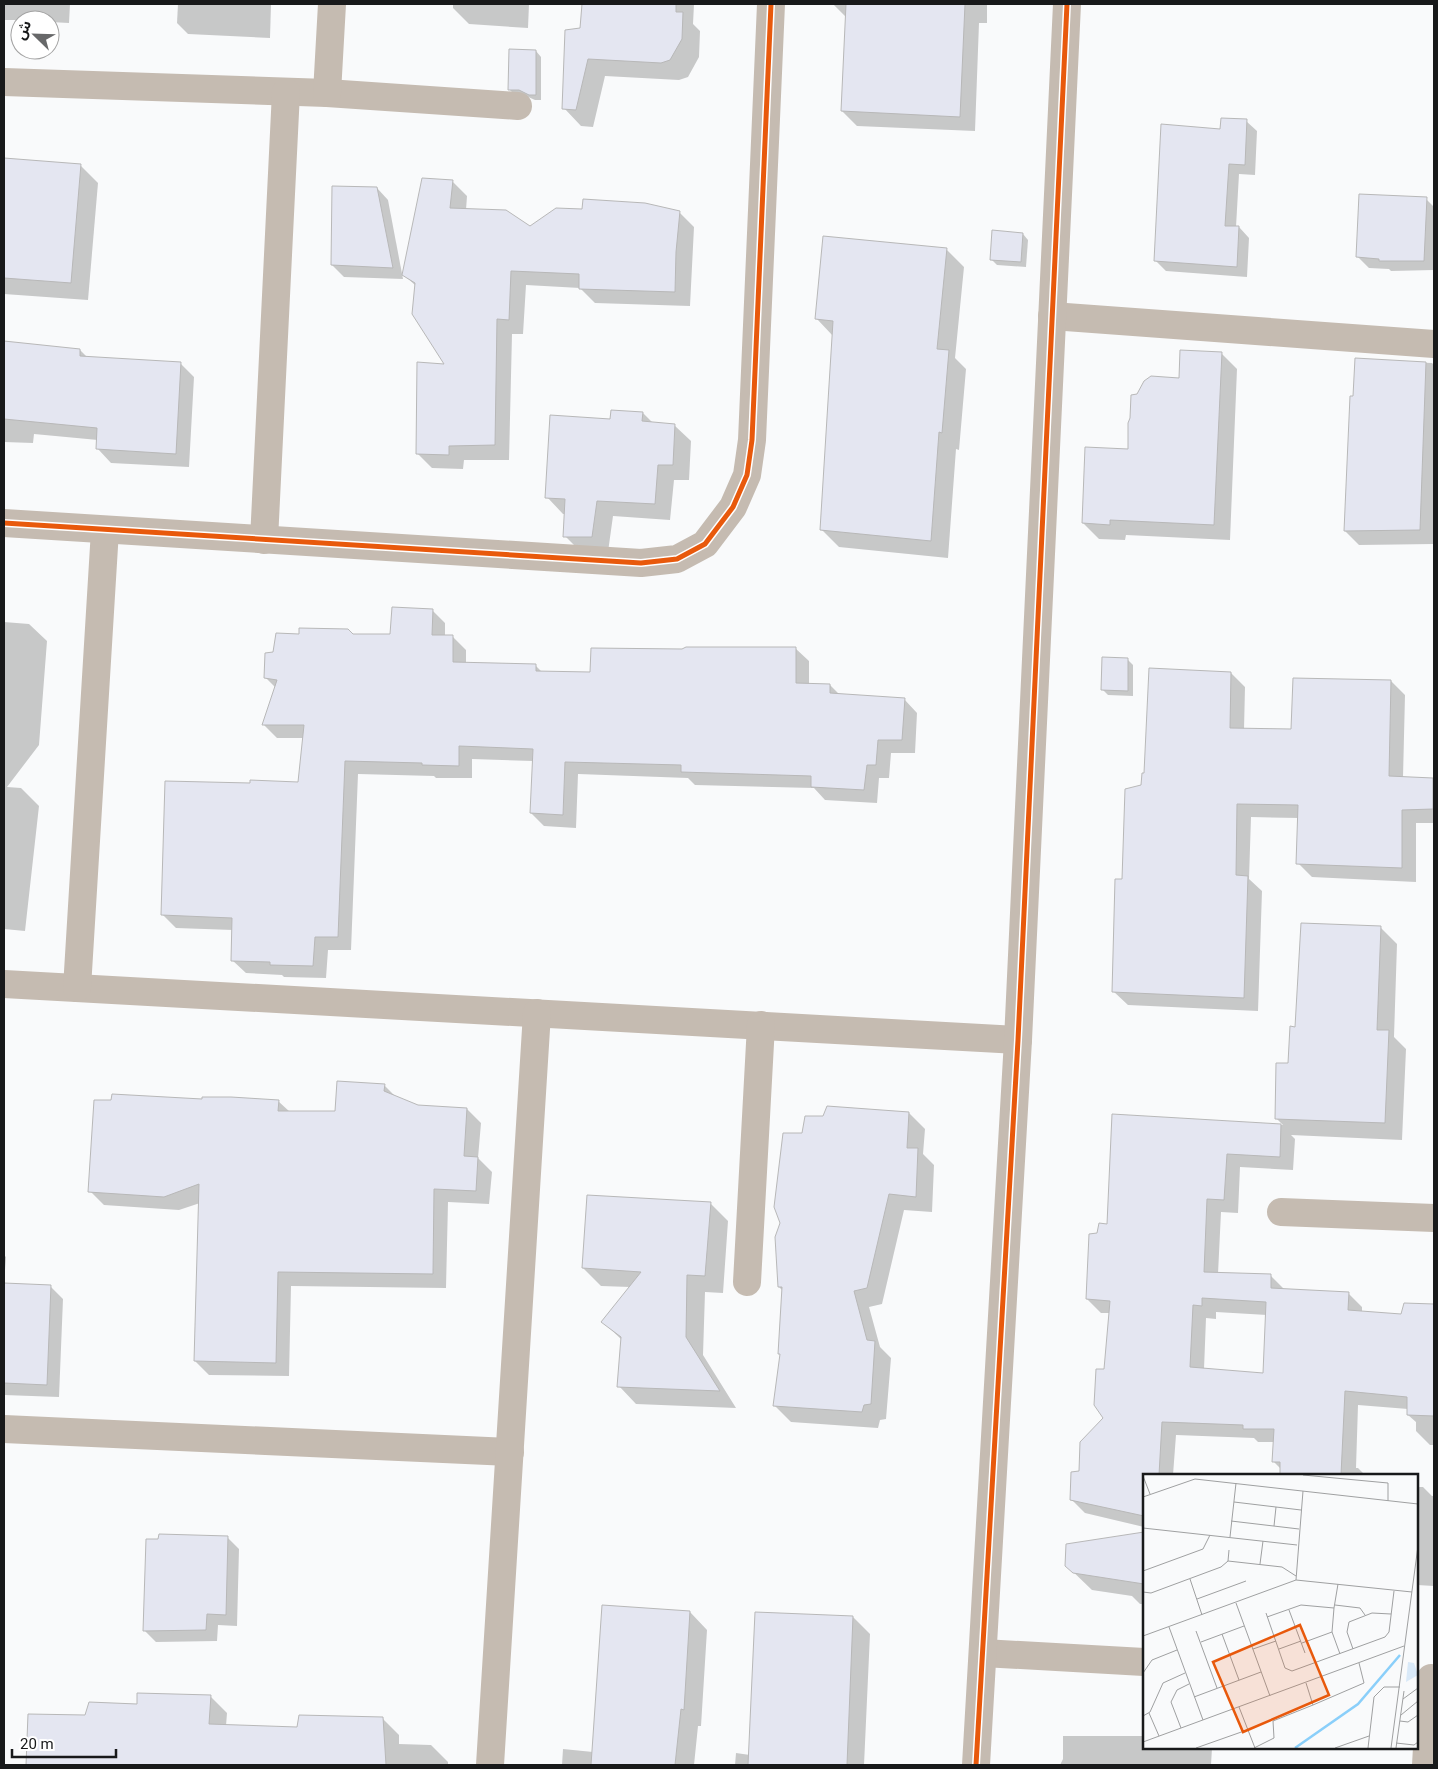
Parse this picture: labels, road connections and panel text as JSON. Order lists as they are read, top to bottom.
{
  "scale_bar": "20 m",
  "north": "top left"
}
